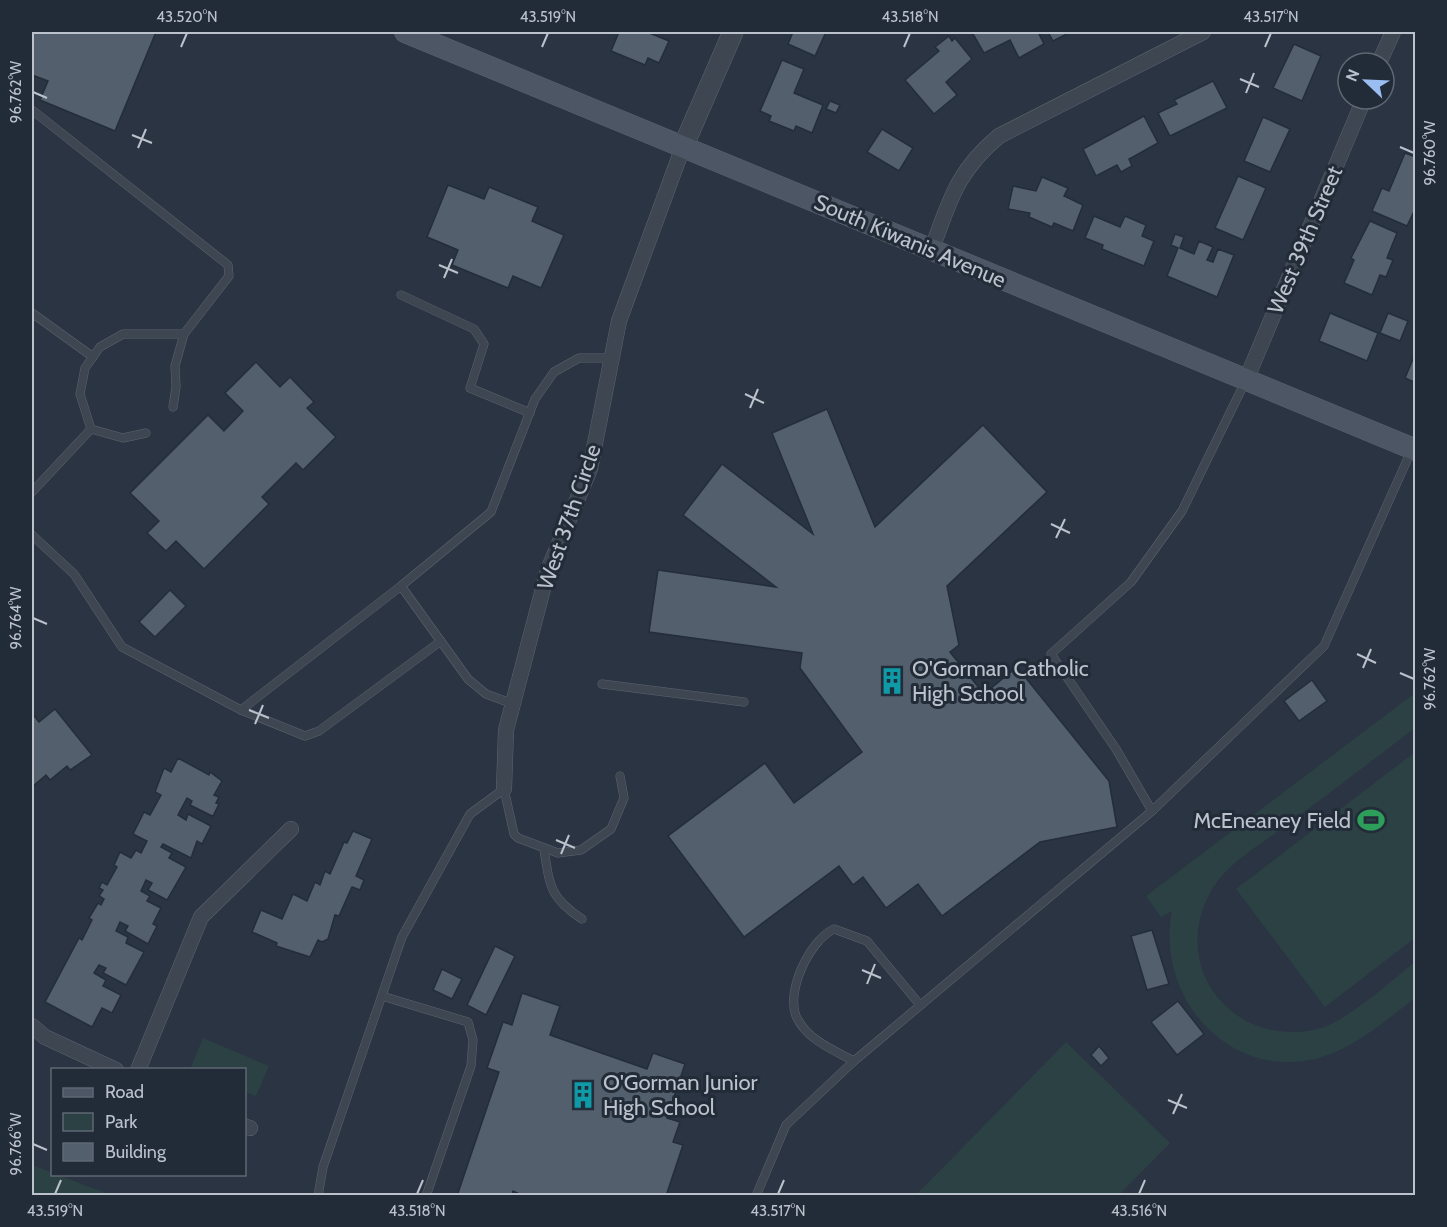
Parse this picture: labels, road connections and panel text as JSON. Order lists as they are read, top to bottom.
{
  "streets": {
    "main road": ["South Kiwanis Avenue"],
    "street": ["West 39th Street", "West 37th Circle"]
  },
  "crossings": [
    ["West 39th Street", "South Kiwanis Avenue"],
    ["South Kiwanis Avenue", "West 37th Circle"]
  ],
  "places": {
    "building": ["O'Gorman Catholic High School", "O'Gorman Junior High School"],
    "sports": ["McEneaney Field"]
  },
  "legend": ["Road", "Park", "Building"],
  "north": "top left",
  "coordinates": [
    "43.520°N",
    "43.519°N",
    "43.518°N",
    "43.517°N",
    "96.762°W",
    "96.760°W",
    "96.764°W",
    "96.766°W",
    "43.516°N"
  ]
}
